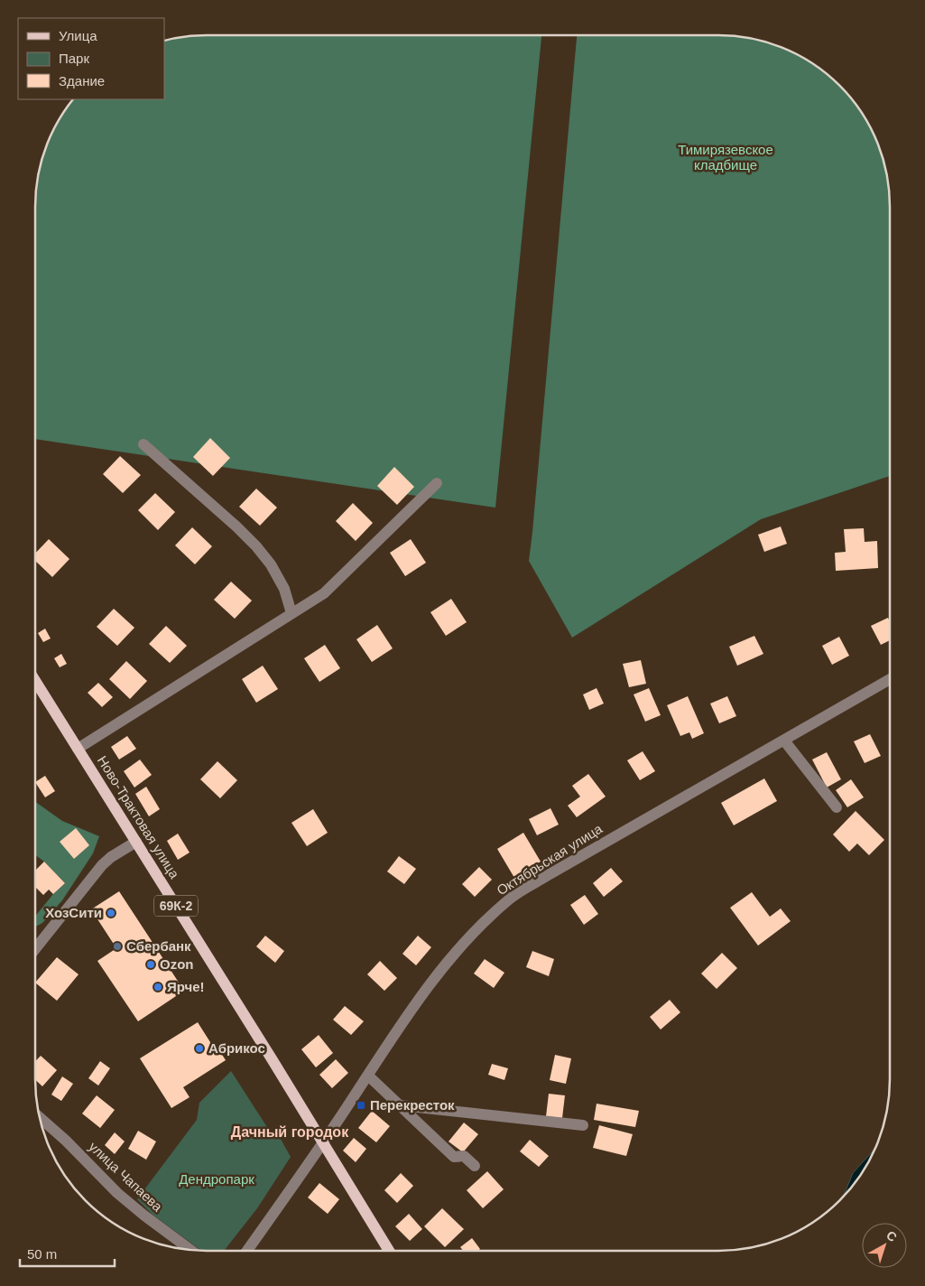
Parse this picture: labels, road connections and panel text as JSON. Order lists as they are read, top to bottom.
{
  "streets": {
    "main road": ["Ново-Трактовая улица", "69К-2"],
    "street": ["Октябрьская улица", "улица Чапаева"]
  },
  "crossings": [
    ["Ново-Трактовая улица", "Октябрьская улица"],
    ["Ново-Трактовая улица", "69К-2"],
    ["Октябрьская улица", "69К-2"]
  ],
  "districts": ["Дачный городок"],
  "parks": ["Тимирязевское кладбище", "Дендропарк"],
  "places": {
    "other": [
      "ХозСити",
      "Сбербанк",
      "Ozon",
      "Ярче!",
      "Абрикос"
    ],
    "transit": ["Перекресток"]
  },
  "legend": ["Улица", "Парк", "Здание"],
  "scale_bar": "50 m",
  "north": "top right"
}
